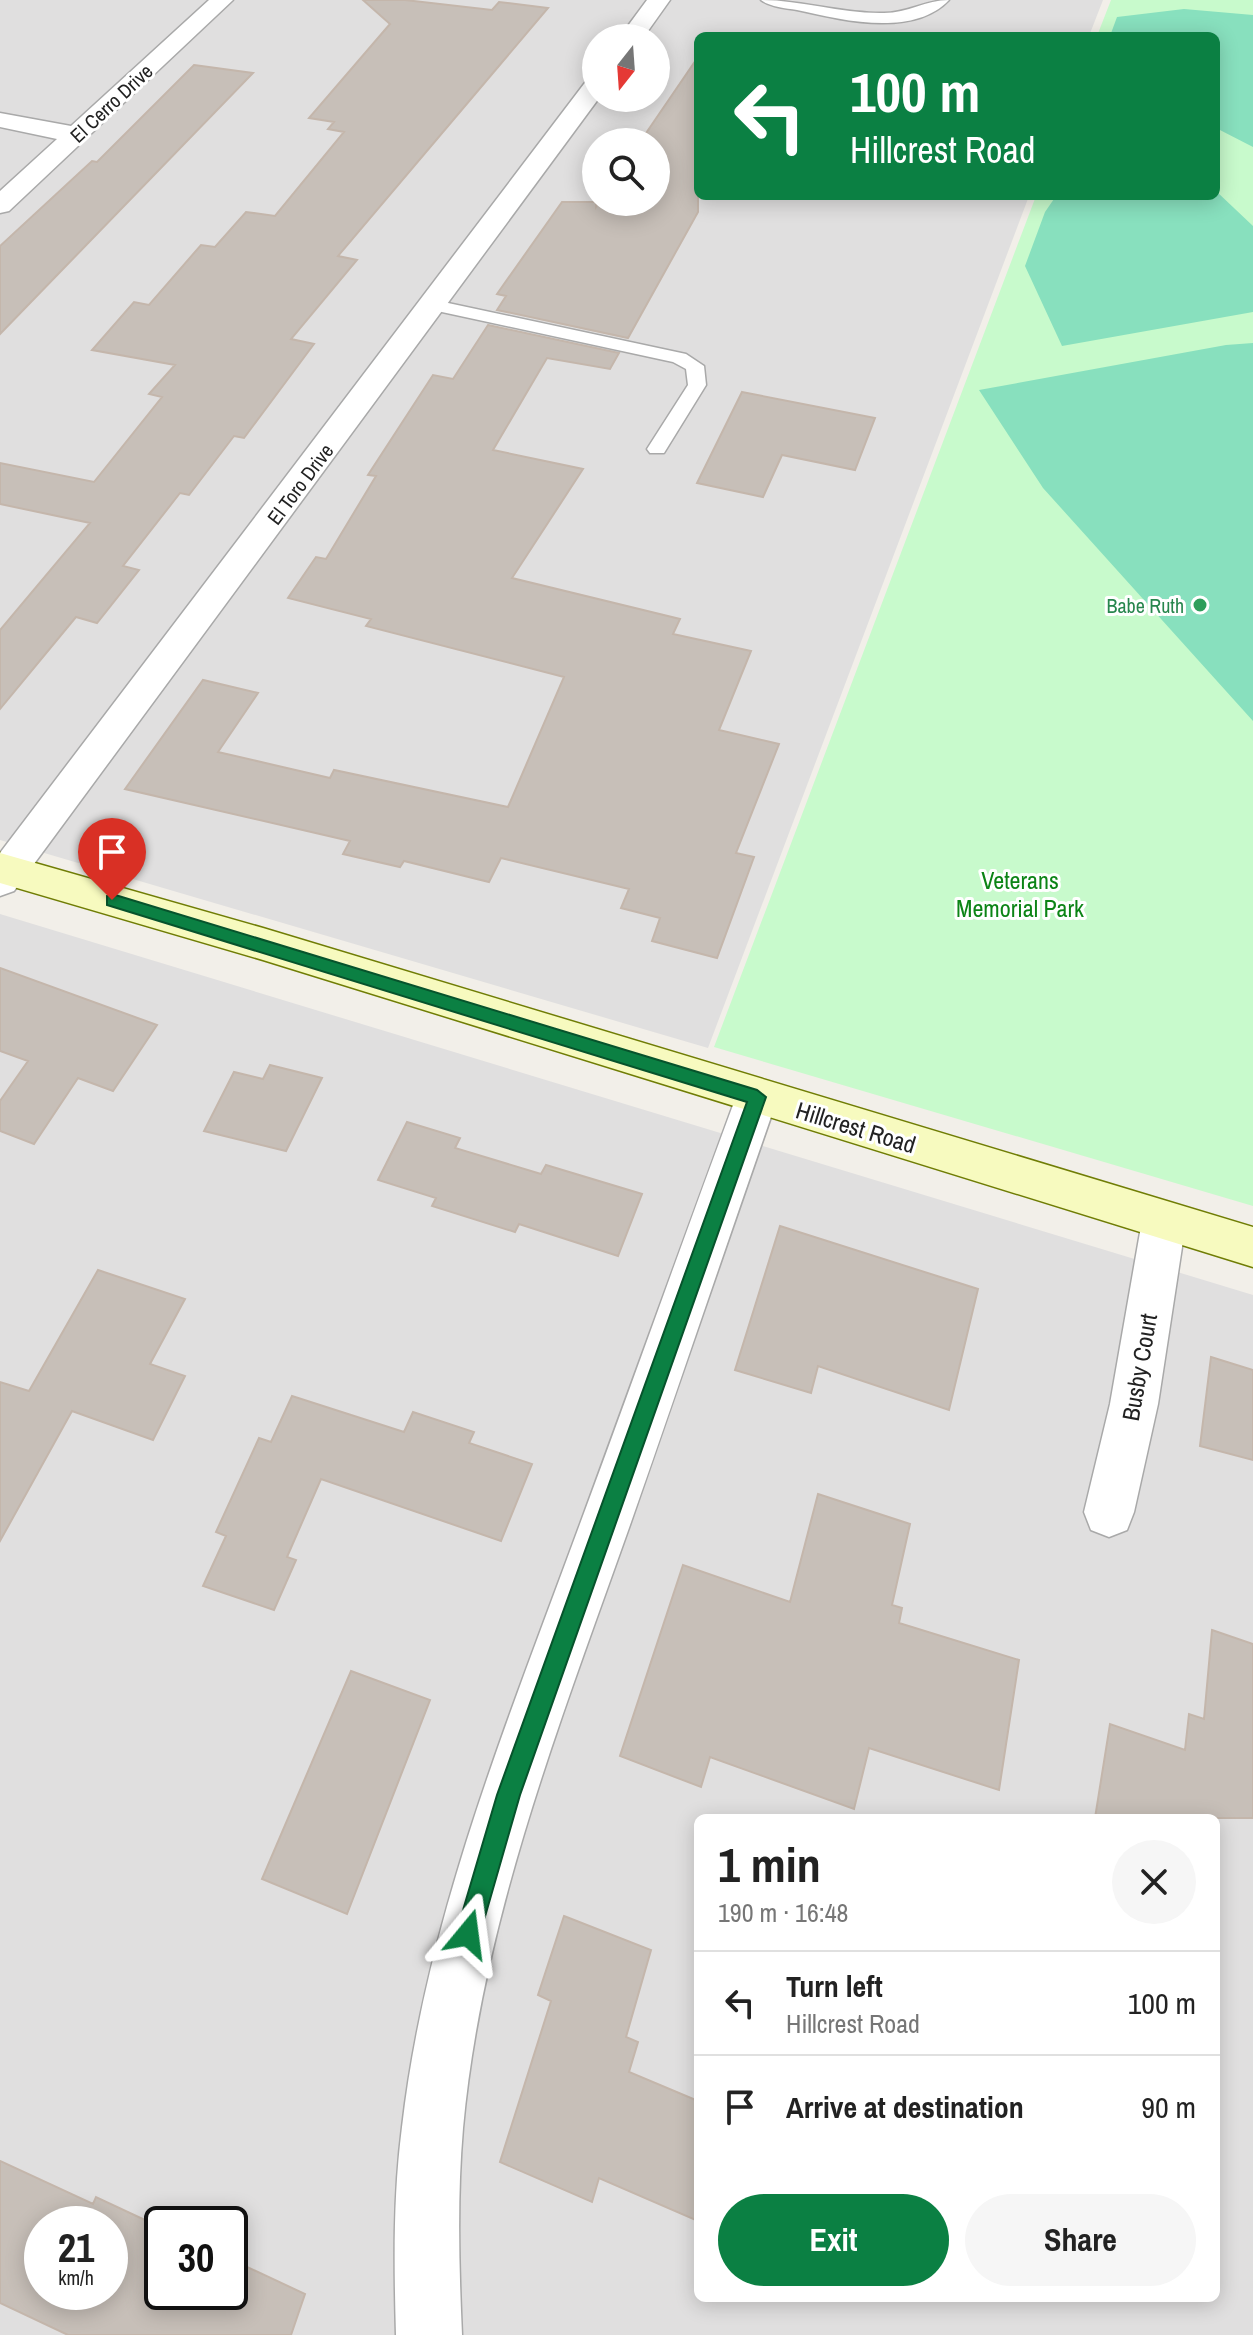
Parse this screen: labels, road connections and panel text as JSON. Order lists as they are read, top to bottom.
{
  "streets": {
    "street": [
      "El Cerro Drive",
      "El Toro Drive",
      "Hillcrest Road",
      "Busby Court"
    ]
  },
  "crossings": [
    ["El Toro Drive", "Hillcrest Road"],
    ["Hillcrest Road", "Busby Court"]
  ],
  "parks": ["Veterans Memorial Park"],
  "places": ["Babe Ruth"],
  "north": "bottom",
  "page": {
    "turn": ["100 m", "Hillcrest Road"],
    "heading": ["1 min", "190 m · 16:48"],
    "list": [
      {
        "name": "Turn left",
        "note": "Hillcrest Road",
        "value": "100 m"
      },
      {
        "name": "Arrive at destination",
        "value": "90 m"
      }
    ],
    "buttons": ["Exit", "Share"],
    "speed": "21 km/h",
    "limit": "30"
  }
}
